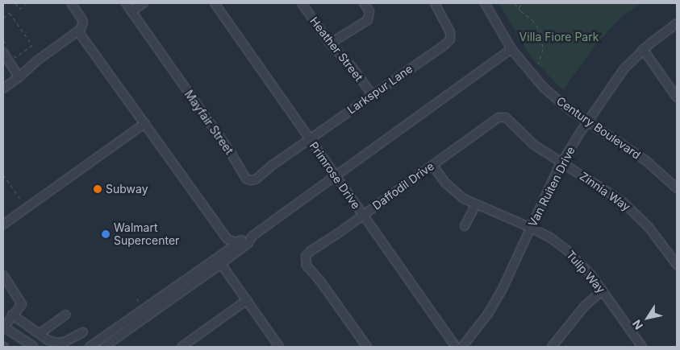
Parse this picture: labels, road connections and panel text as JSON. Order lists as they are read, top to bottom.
{
  "streets": {
    "street": [
      "Heather Street",
      "Larkspur Lane",
      "Mayfair Street",
      "Century Boulevard",
      "Primrose Drive",
      "Daffodil Drive",
      "Van Ruiten Drive",
      "Zinnia Way",
      "Tulip Way"
    ]
  },
  "crossings": [
    ["Heather Street", "Larkspur Lane"],
    ["Larkspur Lane", "Mayfair Street"],
    ["Larkspur Lane", "Primrose Drive"],
    ["Mayfair Street", "Primrose Drive"],
    ["Century Boulevard", "Van Ruiten Drive"],
    ["Primrose Drive", "Daffodil Drive"],
    ["Daffodil Drive", "Zinnia Way"],
    ["Daffodil Drive", "Tulip Way"],
    ["Van Ruiten Drive", "Zinnia Way"],
    ["Van Ruiten Drive", "Tulip Way"]
  ],
  "parks": ["Villa Fiore Park"],
  "places": ["Subway", "Walmart Supercenter"],
  "north": "bottom left"
}
